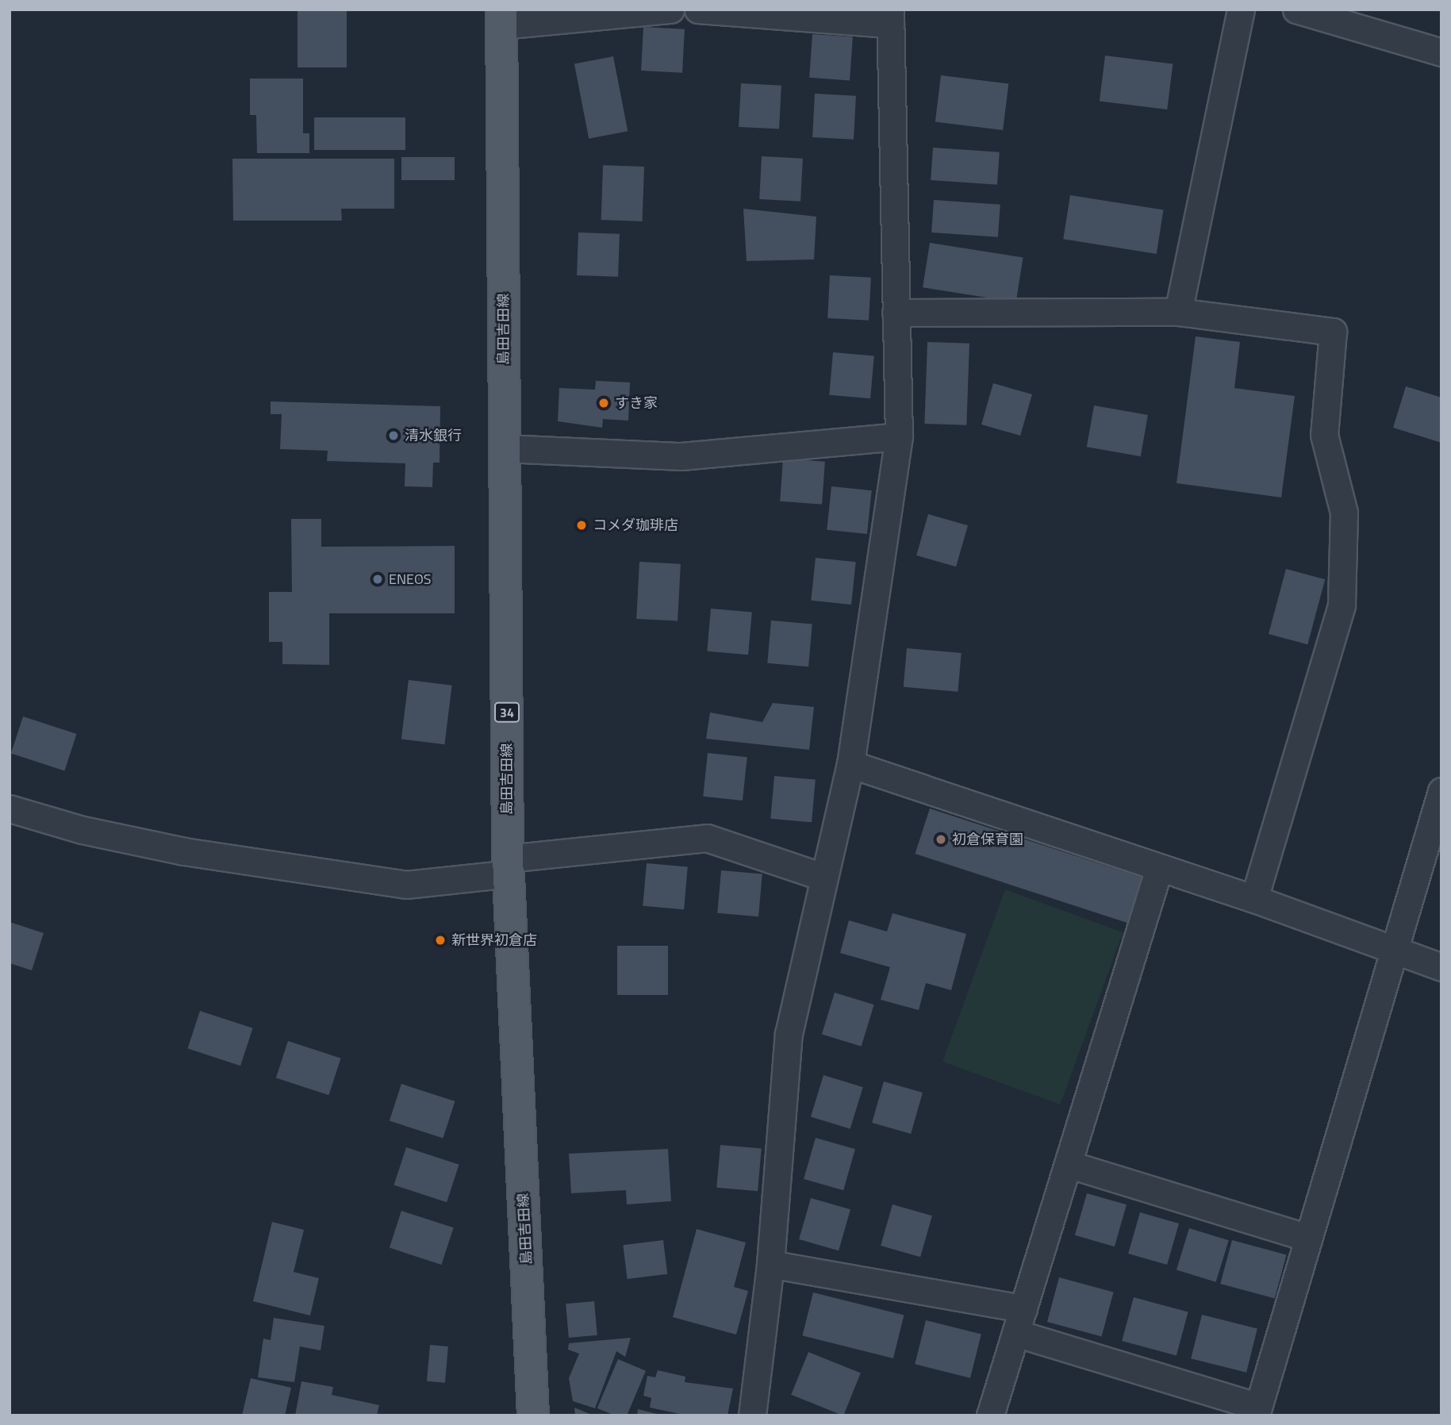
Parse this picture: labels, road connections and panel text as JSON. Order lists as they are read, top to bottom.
{
  "streets": {
    "main road": ["島田吉田線", "34"]
  },
  "places": [
    "すき家",
    "清水銀行",
    "コメダ珈琲店",
    "ENEOS",
    "初倉保育園",
    "新世界初倉店"
  ]
}
